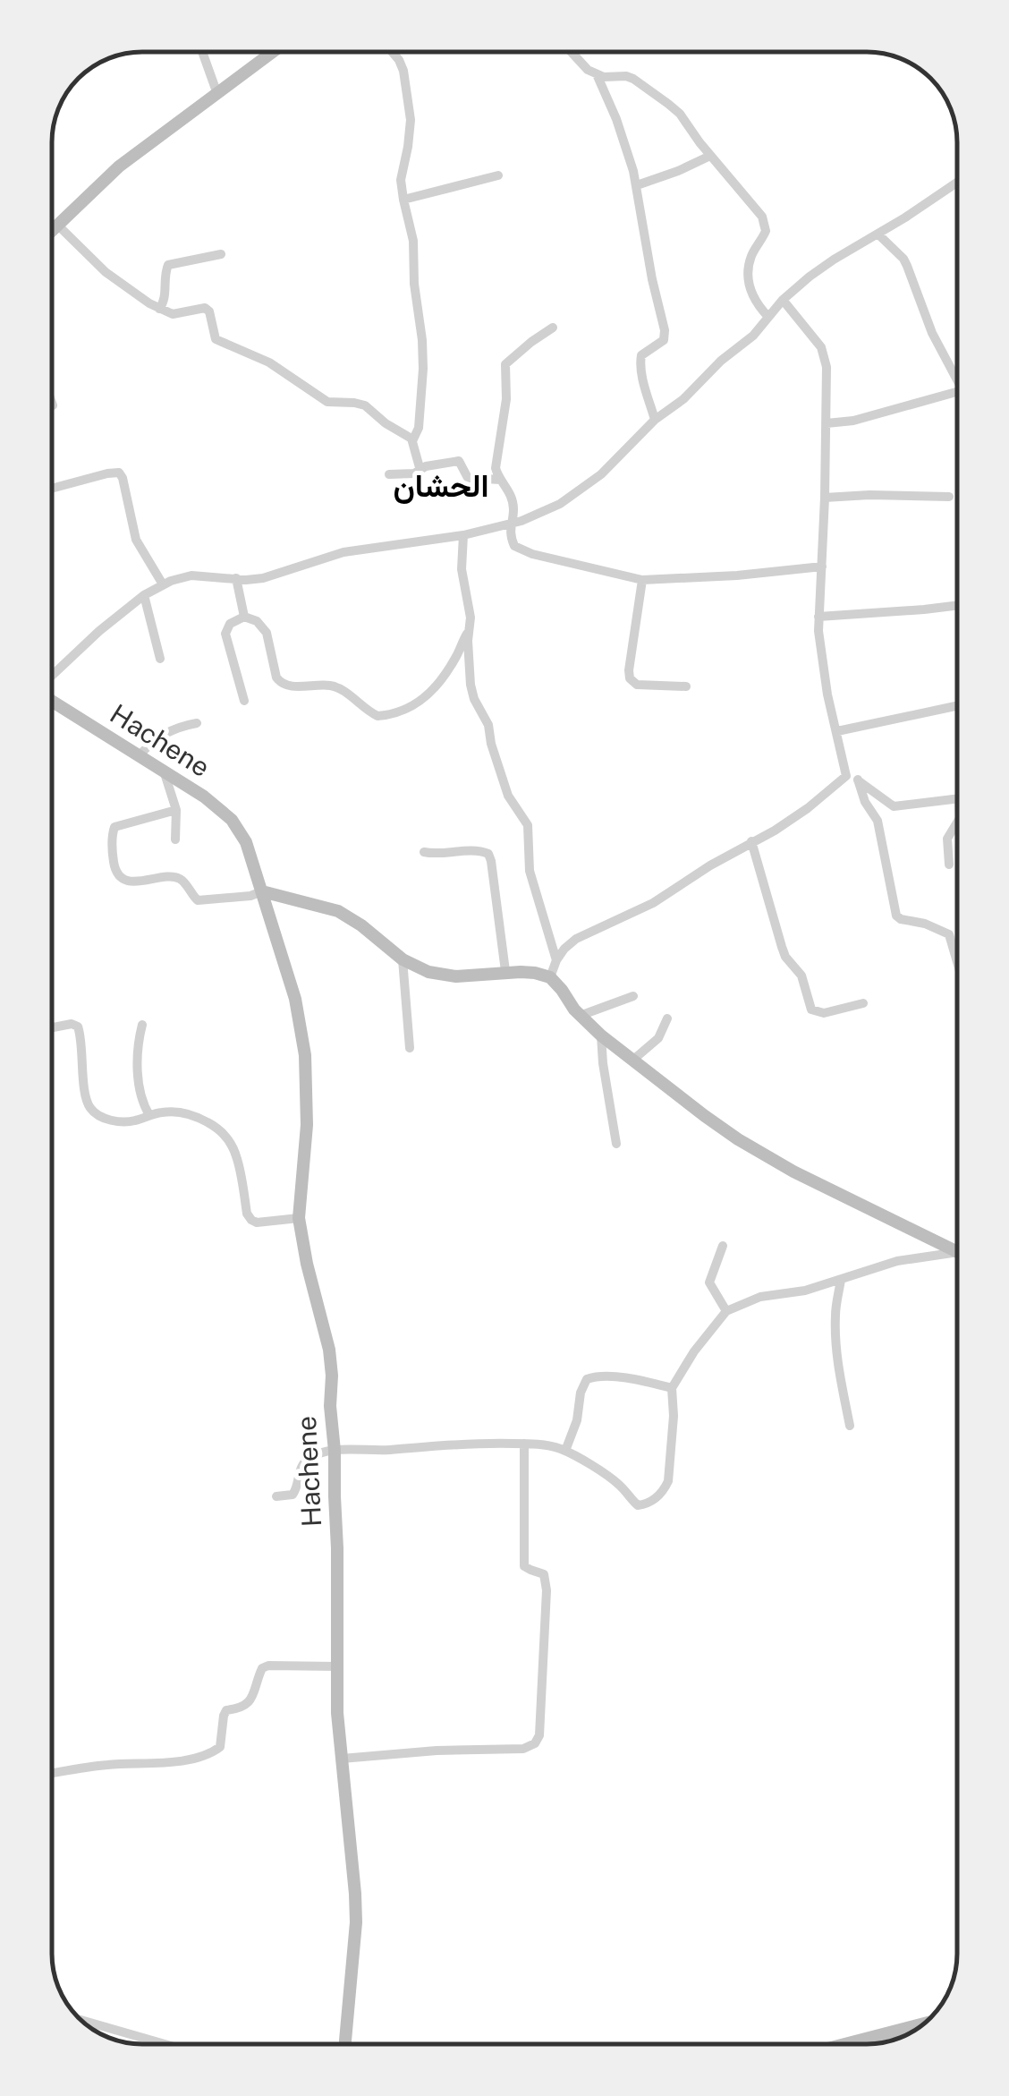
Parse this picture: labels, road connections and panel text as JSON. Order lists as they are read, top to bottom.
{
  "streets": {
    "street": ["Hachene"]
  },
  "districts": ["الحشان"]
}
